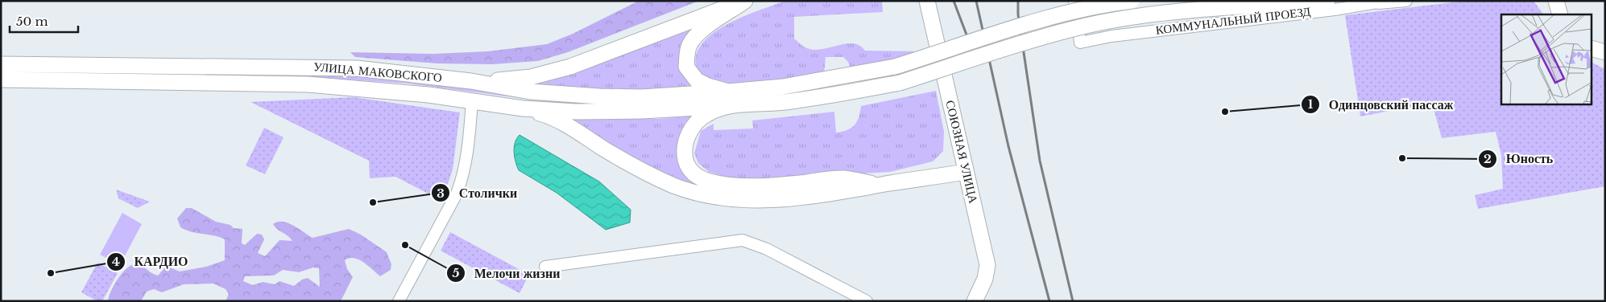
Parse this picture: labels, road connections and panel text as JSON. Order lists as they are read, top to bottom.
{
  "streets": {
    "main road": ["УЛИЦА МАКОВСКОГО", "СОЮЗНАЯ УЛИЦА"],
    "street": ["КОММУНАЛЬНЫЙ ПРОЕЗД"]
  },
  "places": [
    "Одинцовский пассаж",
    "Юность",
    "Столички",
    "Мелочи жизни",
    "КАРДИО"
  ],
  "scale_bar": "50 m"
}
